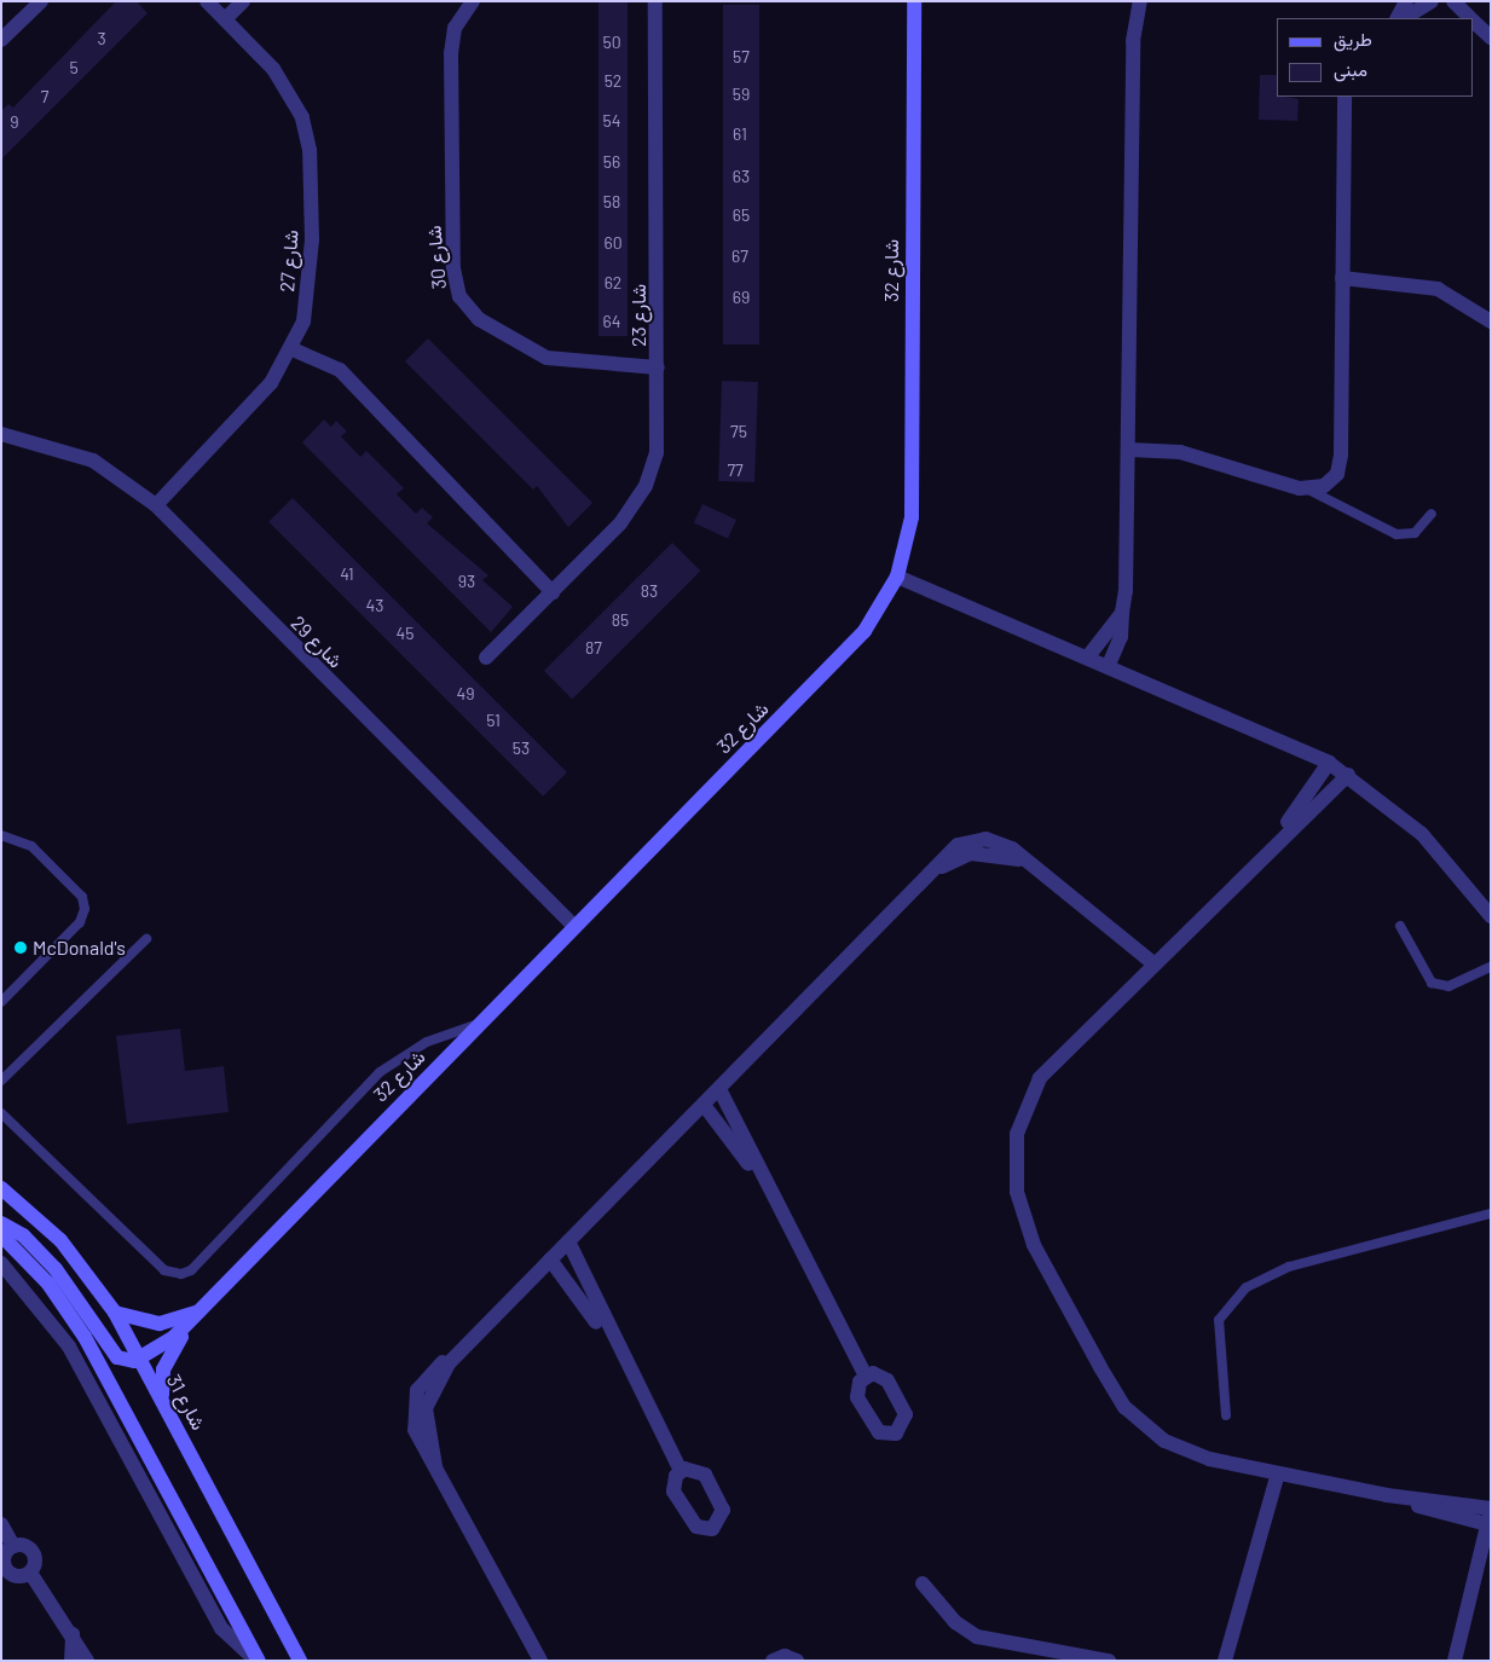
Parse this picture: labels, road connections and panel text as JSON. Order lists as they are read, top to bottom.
{
  "streets": {
    "street": [
      "شارع 30",
      "شارع 27",
      "شارع 32",
      "شارع 23",
      "شارع 29",
      "شارع 31"
    ]
  },
  "crossings": [
    ["شارع 30", "شارع 23"],
    ["شارع 27", "شارع 29"],
    ["شارع 32", "شارع 29"],
    ["شارع 32", "شارع 31"]
  ],
  "places": ["McDonald's"],
  "house_numbers": [
    "3",
    "50",
    "57",
    "5",
    "52",
    "59",
    "7",
    "54",
    "9",
    "61",
    "56",
    "63",
    "58",
    "65",
    "60",
    "67",
    "62",
    "69",
    "64",
    "75",
    "77",
    "41",
    "93",
    "83",
    "43",
    "85",
    "45",
    "87",
    "49",
    "51",
    "53"
  ],
  "legend": ["طريق", "مبنى"]
}
